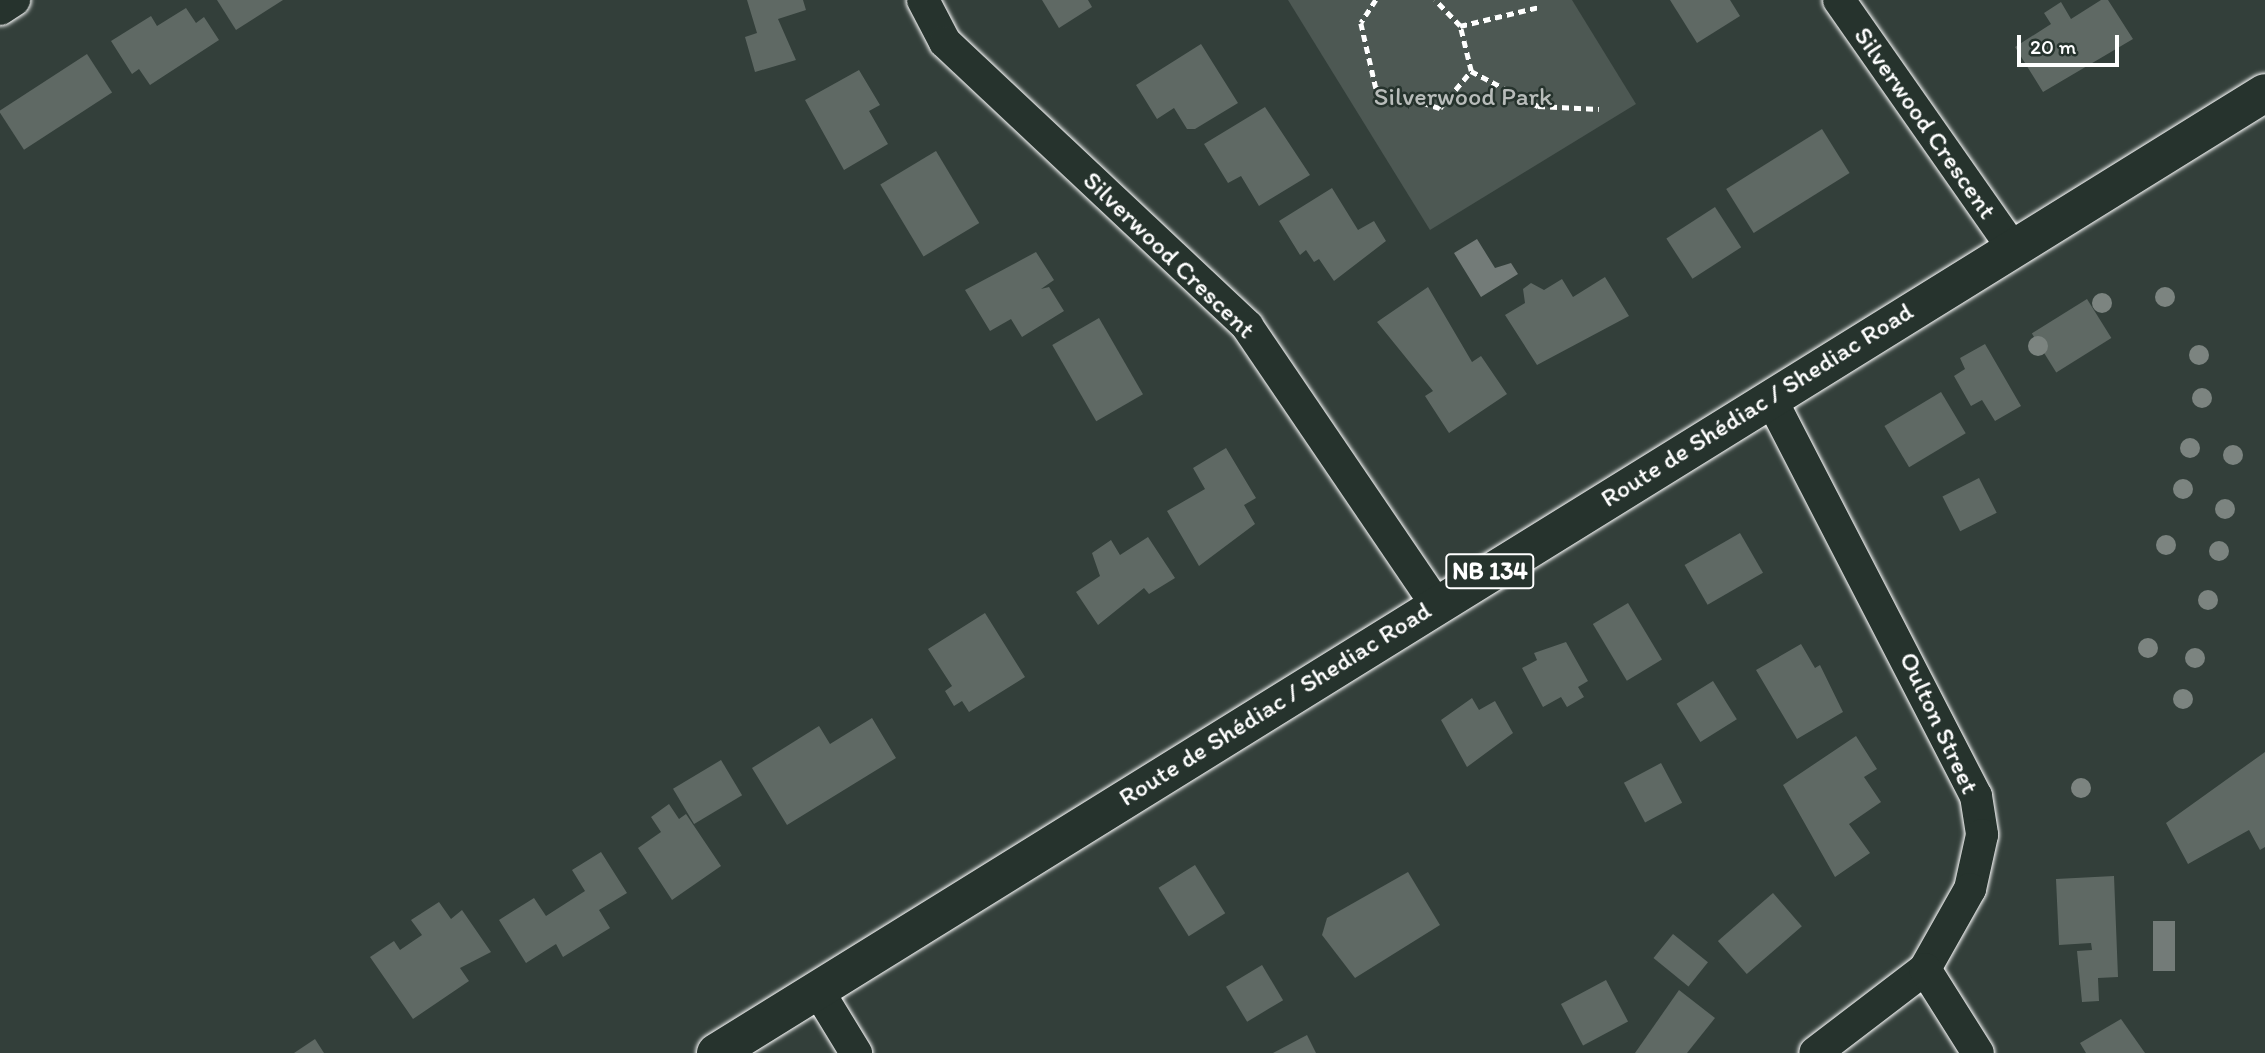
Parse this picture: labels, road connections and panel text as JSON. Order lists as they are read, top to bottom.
{
  "streets": {
    "main road": ["Route de Shédiac / Shediac Road", "NB 134"],
    "street": ["Silverwood Crescent", "Oulton Street"]
  },
  "crossings": [
    ["Silverwood Crescent", "Route de Shédiac / Shediac Road"],
    ["Route de Shédiac / Shediac Road", "Oulton Street"]
  ],
  "parks": ["Silverwood Park"],
  "scale_bar": "20 m"
}
